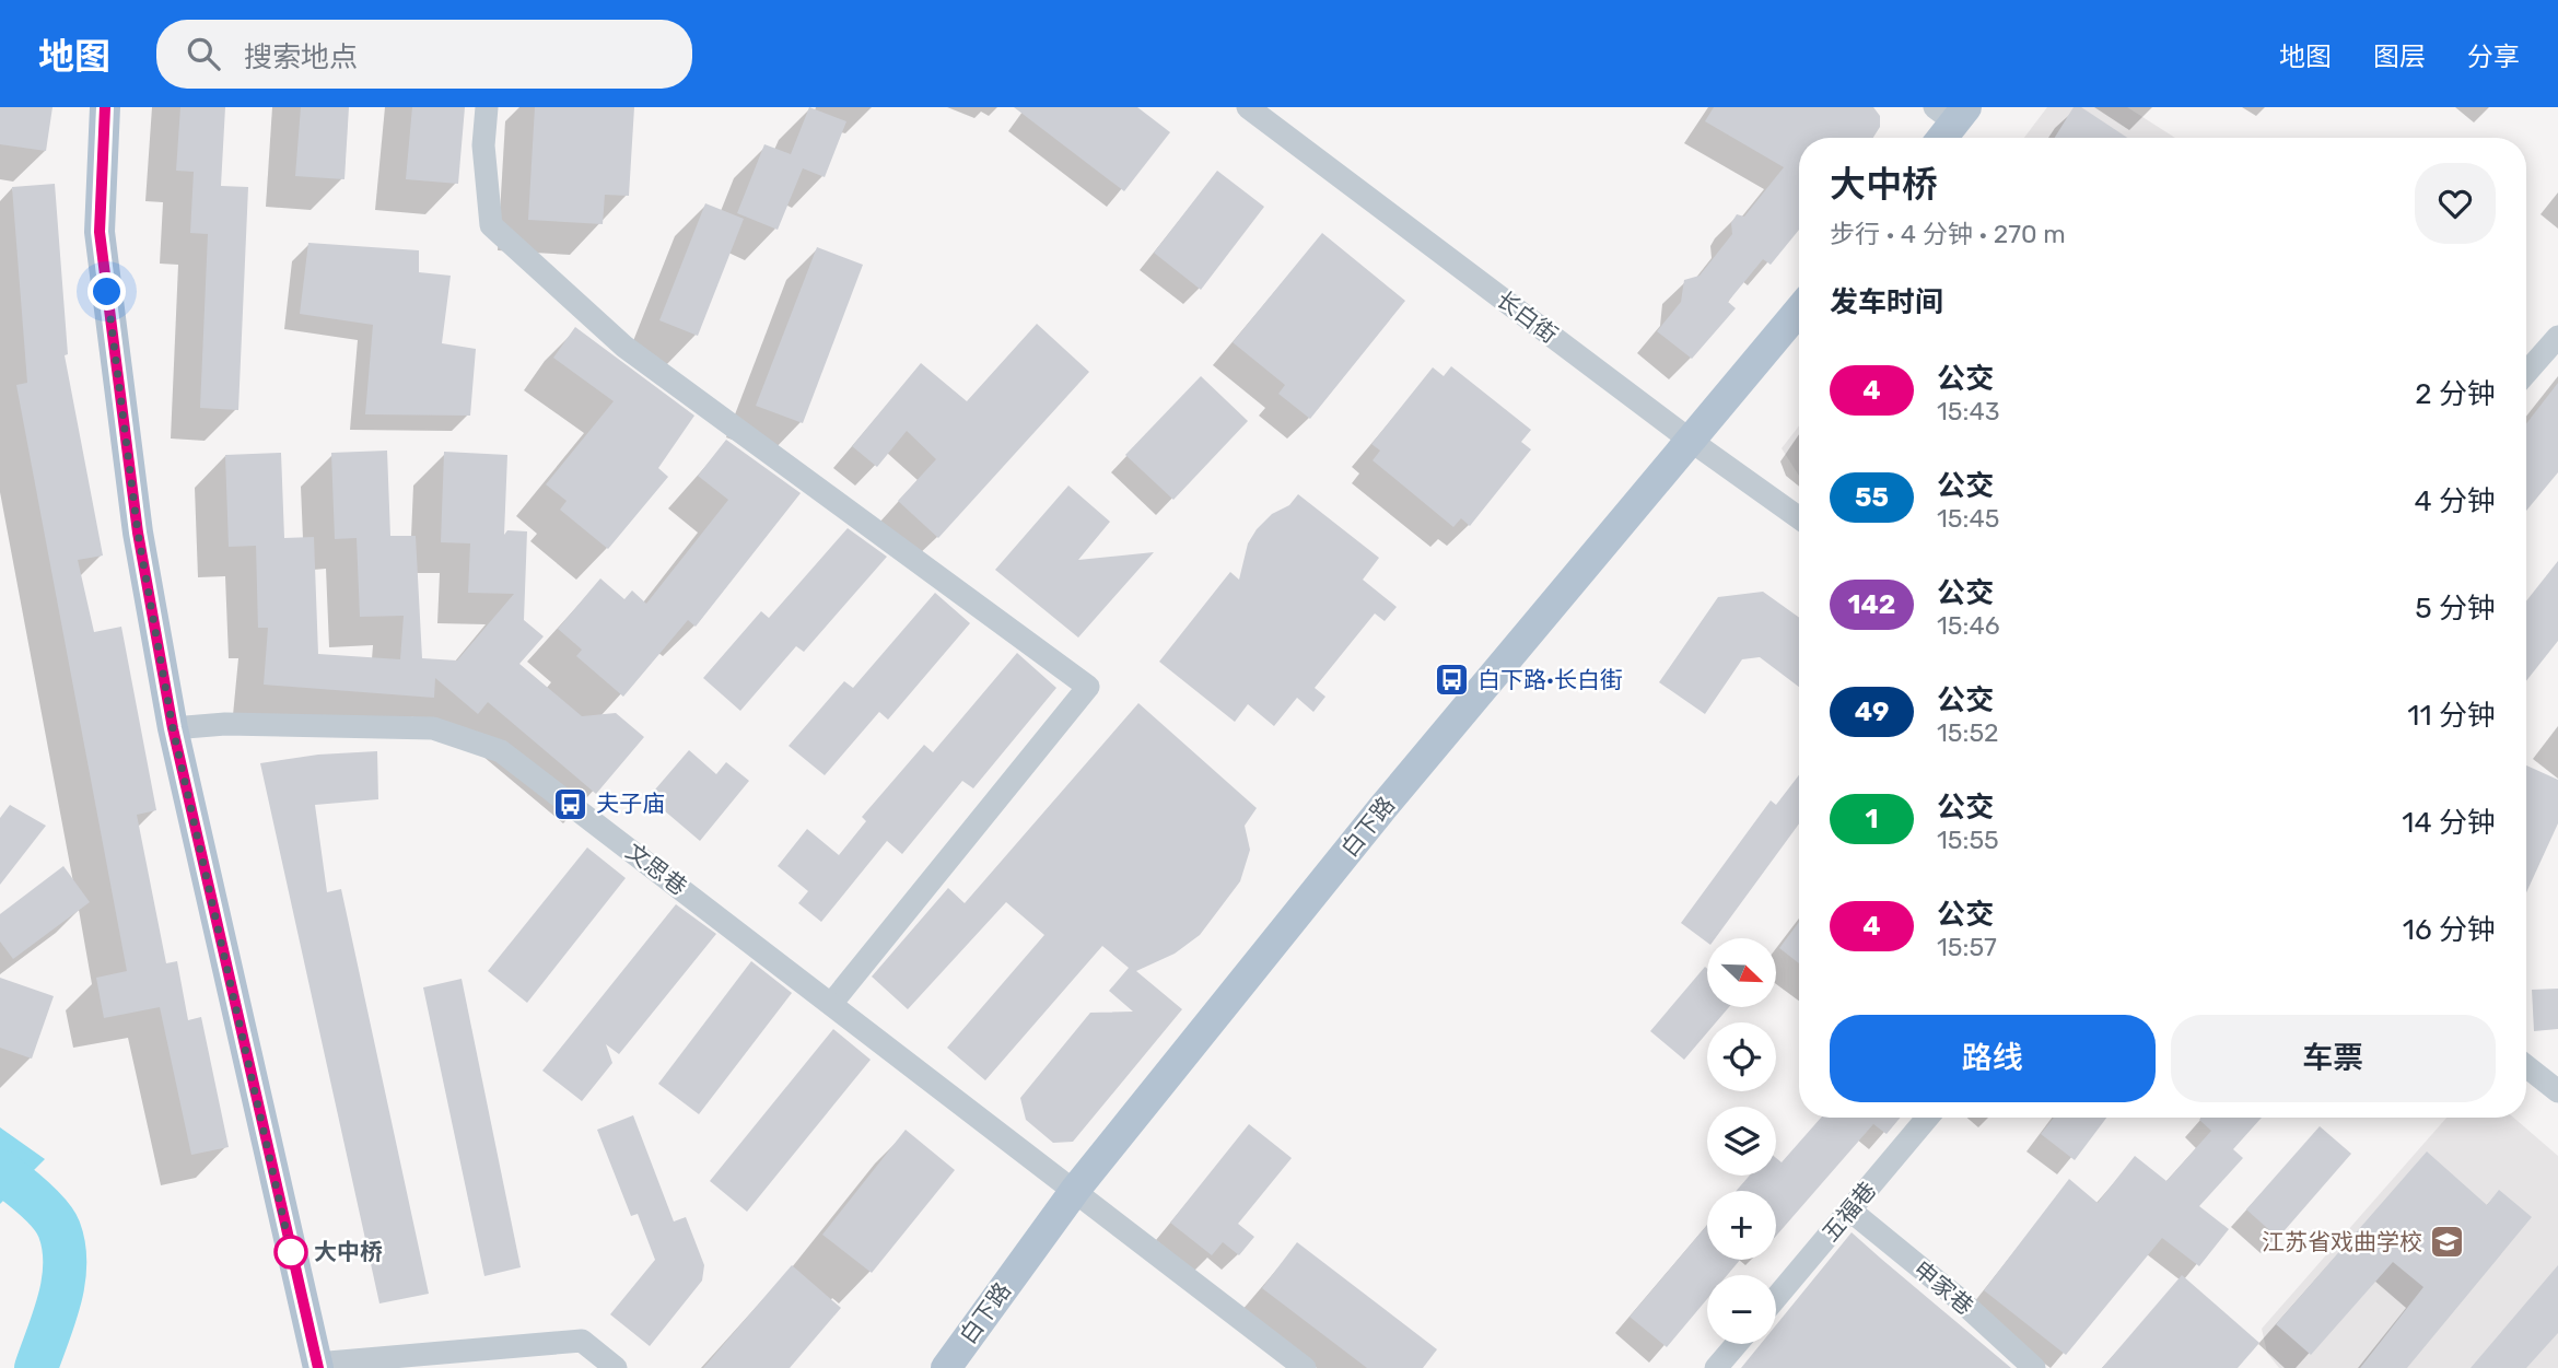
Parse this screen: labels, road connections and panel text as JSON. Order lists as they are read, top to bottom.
{
  "streets": {
    "main road": ["白下路"],
    "street": [
      "长白街",
      "文思巷",
      "五福巷",
      "申家巷"
    ]
  },
  "crossings": [
    ["长白街", "白下路"],
    ["白下路", "文思巷"],
    ["五福巷", "申家巷"]
  ],
  "places": {
    "bus stop": ["白下路·长白街", "夫子庙"],
    "school or university": ["江苏省戏曲学校"],
    "other": ["大中桥"]
  },
  "lines": ["bus line 4"],
  "north": "bottom right",
  "page": {
    "header": "地图",
    "search": "搜索地点",
    "nav": ["地图", "图层", "分享"],
    "heading": [
      ["大中桥", "步行 · 4 分钟 · 270 m"],
      "发车时间"
    ],
    "list": [
      {
        "mark": "4",
        "name": "公交",
        "note": "15:43",
        "value": "2 分钟"
      },
      {
        "mark": "55",
        "name": "公交",
        "note": "15:45",
        "value": "4 分钟"
      },
      {
        "mark": "142",
        "name": "公交",
        "note": "15:46",
        "value": "5 分钟"
      },
      {
        "mark": "49",
        "name": "公交",
        "note": "15:52",
        "value": "11 分钟"
      },
      {
        "mark": "1",
        "name": "公交",
        "note": "15:55",
        "value": "14 分钟"
      },
      {
        "mark": "4",
        "name": "公交",
        "note": "15:57",
        "value": "16 分钟"
      }
    ],
    "map_buttons": ["+", "−"],
    "buttons": ["路线", "车票"]
  }
}
